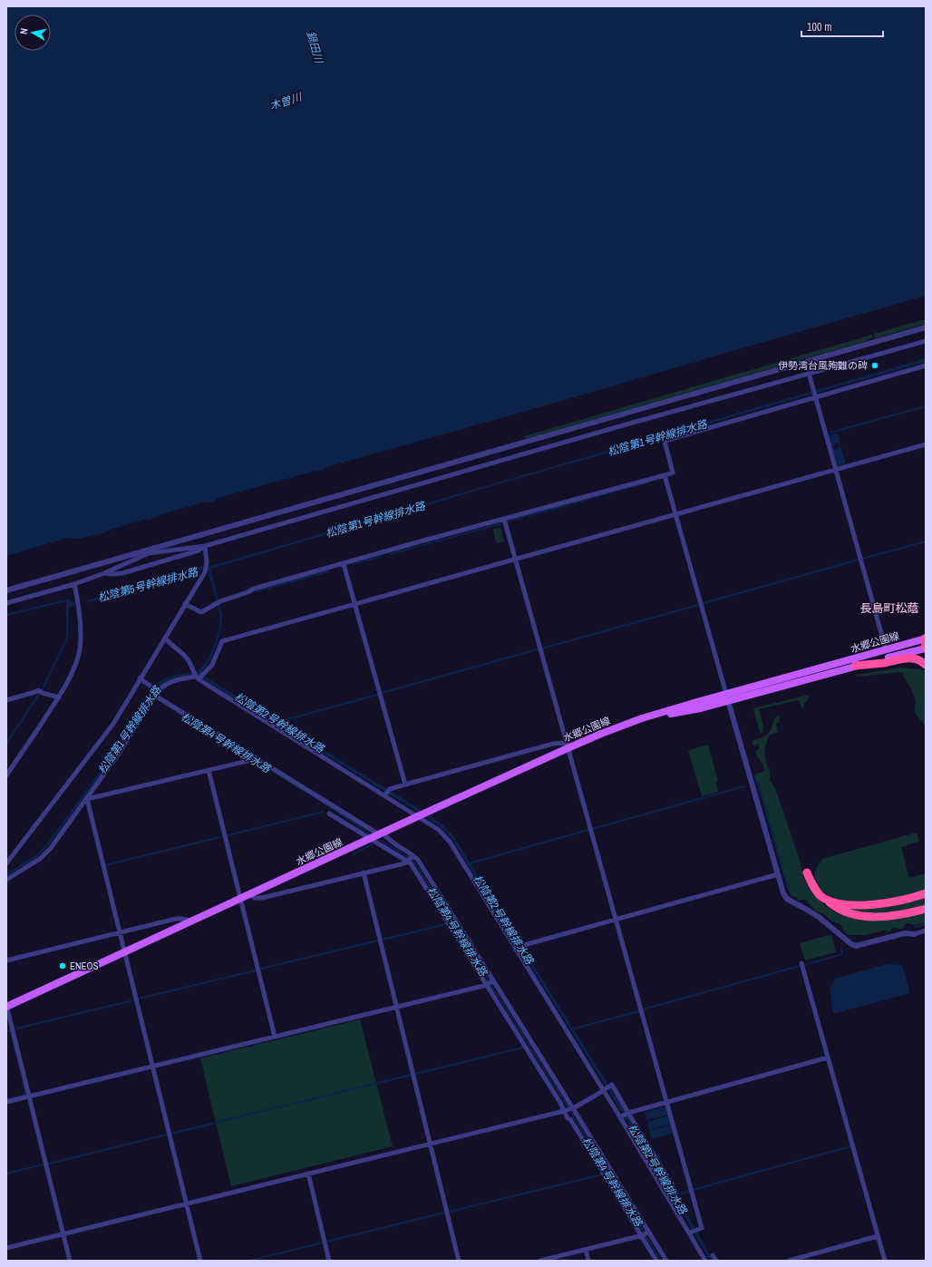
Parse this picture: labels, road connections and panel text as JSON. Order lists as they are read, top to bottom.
{
  "streets": {
    "main road": ["水郷公園線"]
  },
  "districts": ["長島町松蔭"],
  "water": [
    "鍋田川",
    "木曽川",
    "松陰第1号幹線排水路",
    "松陰第5号幹線排水路",
    "松陰第2号幹線排水路",
    "松陰第4号幹線排水路"
  ],
  "places": ["伊勢湾台風殉難の碑", "ENEOS"],
  "scale_bar": "100 m",
  "north": "left"
}
